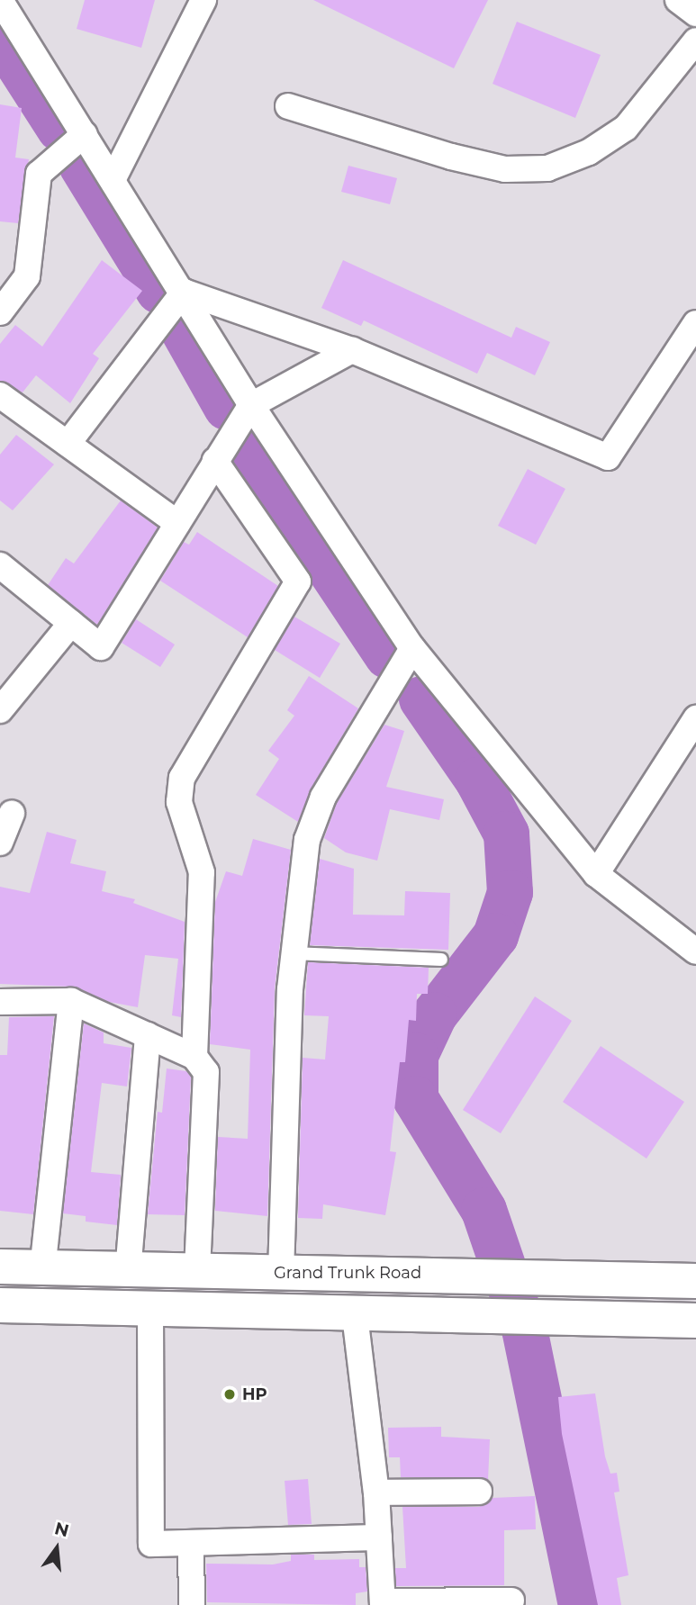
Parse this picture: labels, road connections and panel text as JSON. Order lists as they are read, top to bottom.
{
  "streets": {
    "main road": ["Grand Trunk Road"]
  },
  "places": ["HP"],
  "north": "top"
}
